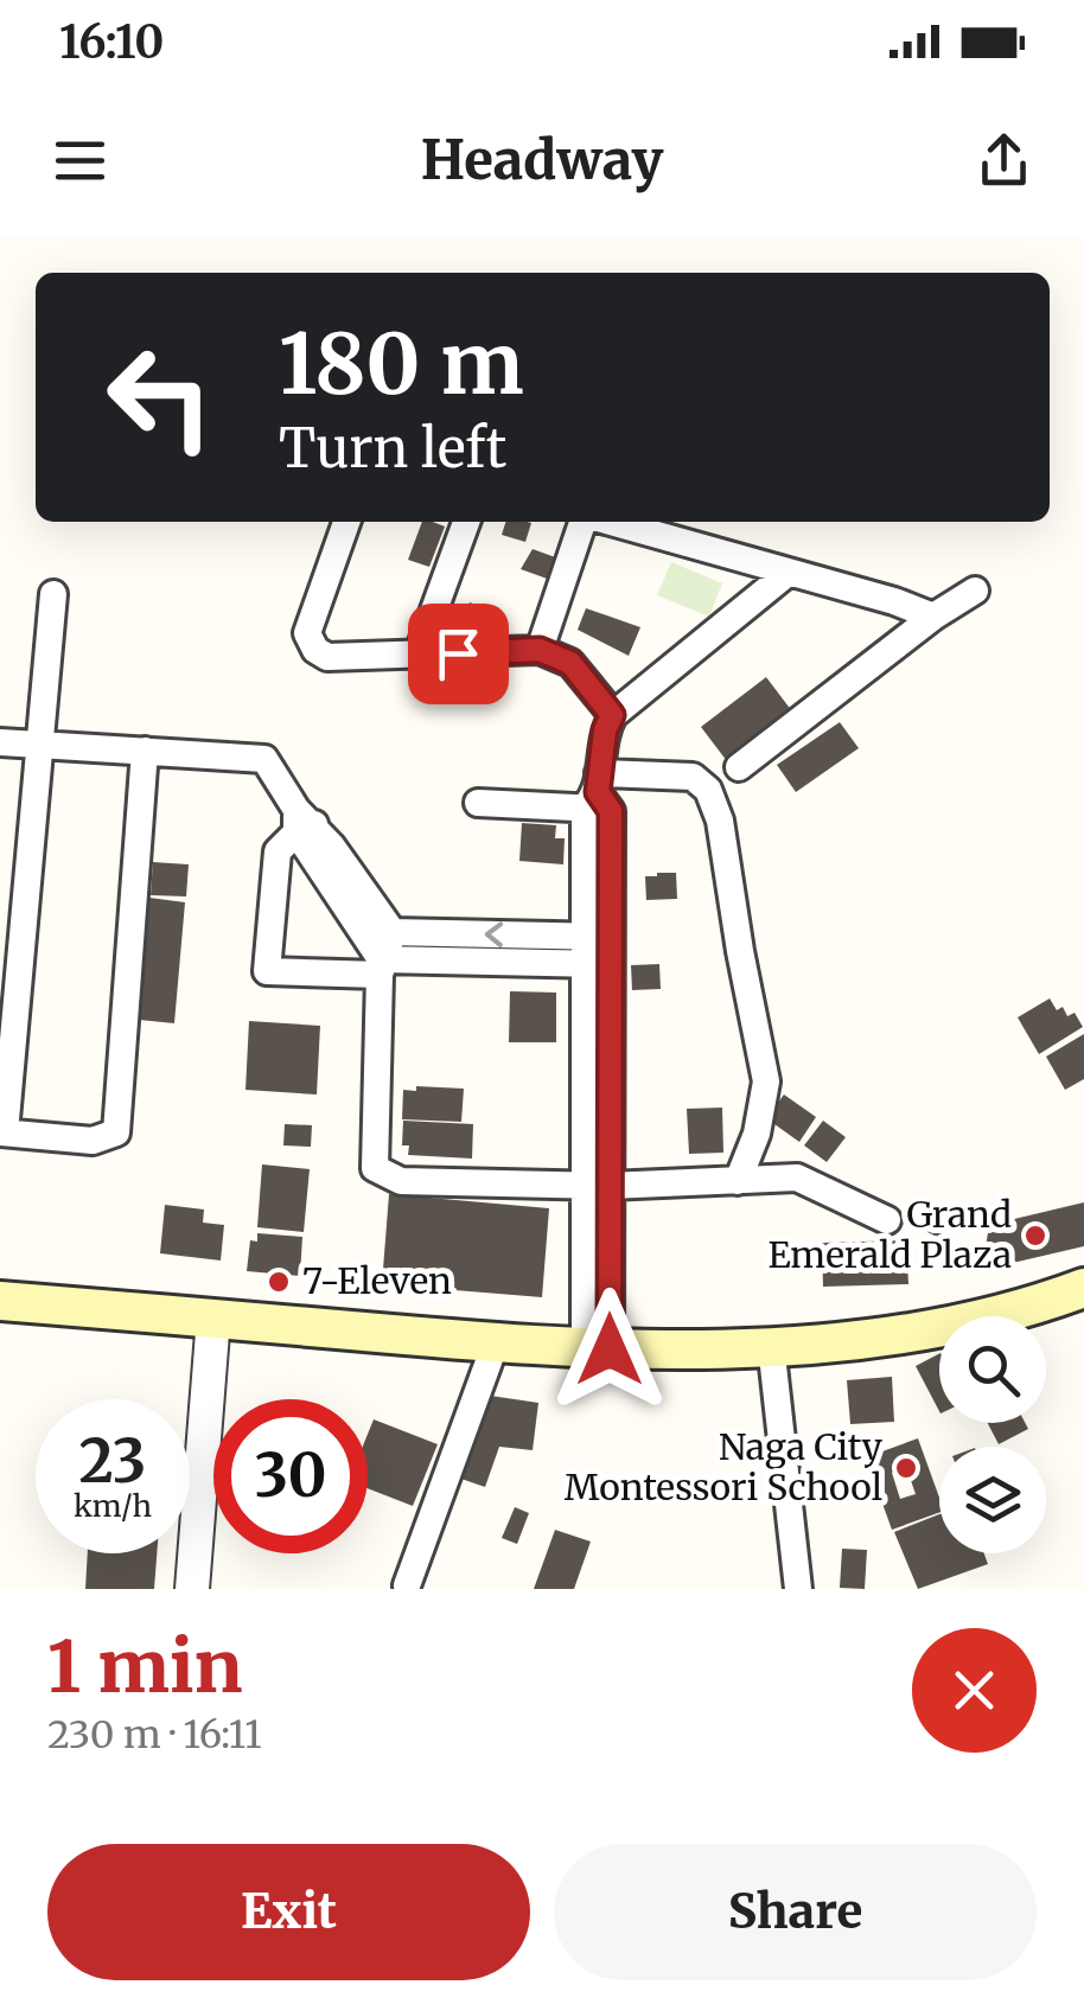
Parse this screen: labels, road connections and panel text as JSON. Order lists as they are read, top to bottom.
{
  "places": ["Grand Emerald Plaza", "7-Eleven", "Naga City Montessori School"],
  "page": {
    "status": "16:10",
    "header": "Headway",
    "turn": ["180 m", "Turn left"],
    "speed": "23 km/h",
    "limit": "30",
    "heading": ["1 min", "230 m · 16:11"],
    "buttons": ["Exit", "Share"]
  }
}
